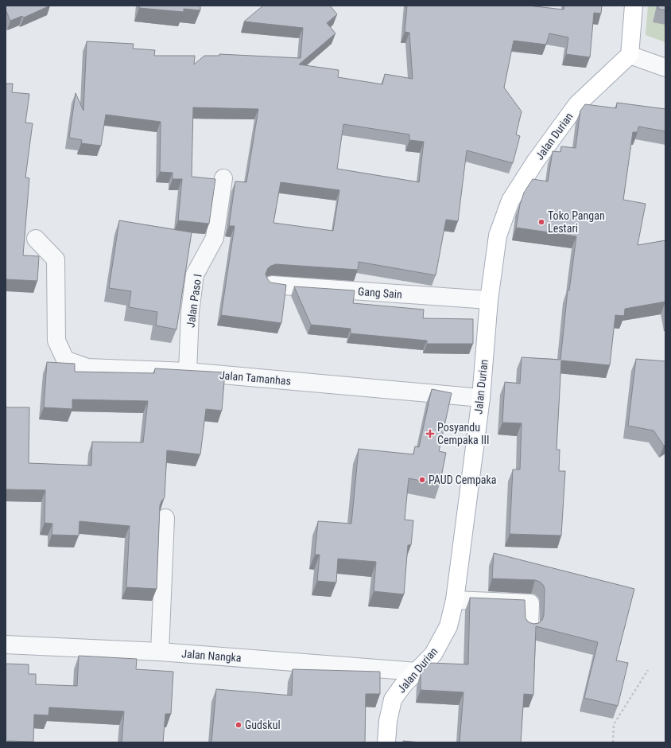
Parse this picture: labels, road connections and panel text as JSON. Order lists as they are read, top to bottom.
{
  "streets": {
    "main road": ["Jalan Durian"],
    "street": [
      "Gang Sain",
      "Jalan Paso I",
      "Jalan Tamanhas",
      "Jalan Nangka"
    ]
  },
  "crossings": [
    ["Jalan Durian", "Gang Sain"],
    ["Jalan Durian", "Jalan Tamanhas"],
    ["Jalan Durian", "Jalan Nangka"],
    ["Jalan Paso I", "Jalan Tamanhas"]
  ],
  "places": {
    "other": ["Toko Pangan Lestari", "PAUD Cempaka", "Gudskul"],
    "health": ["Posyandu Cempaka III"]
  }
}
